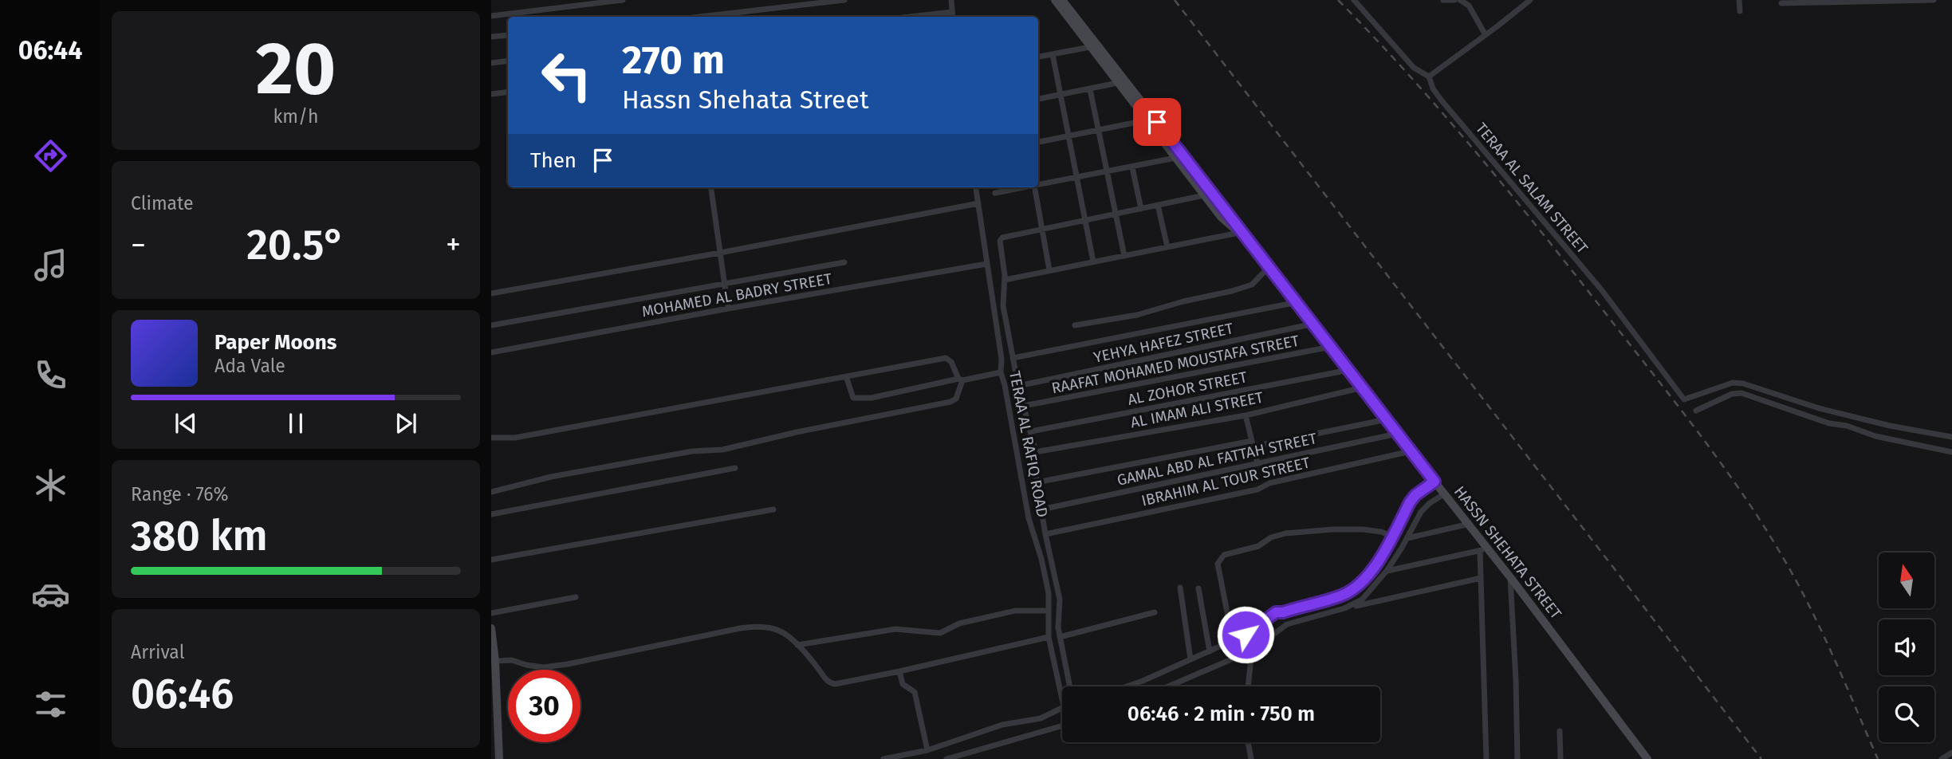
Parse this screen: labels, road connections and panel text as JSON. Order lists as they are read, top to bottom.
{
  "streets": {
    "main road": ["HASSN SHEHATA STREET"],
    "street": [
      "TERAA AL SALAM STREET",
      "MOHAMED AL BADRY STREET",
      "YEHYA HAFEZ STREET",
      "RAAFAT MOHAMED MOUSTAFA STREET",
      "AL ZOHOR STREET",
      "AL IMAM ALI STREET",
      "TERAA AL RAFIQ ROAD",
      "GAMAL ABD AL FATTAH STREET",
      "IBRAHIM AL TOUR STREET"
    ]
  },
  "crossings": [
    ["MOHAMED AL BADRY STREET", "TERAA AL RAFIQ ROAD"],
    ["YEHYA HAFEZ STREET", "TERAA AL RAFIQ ROAD"],
    ["YEHYA HAFEZ STREET", "HASSN SHEHATA STREET"],
    ["RAAFAT MOHAMED MOUSTAFA STREET", "TERAA AL RAFIQ ROAD"],
    ["RAAFAT MOHAMED MOUSTAFA STREET", "HASSN SHEHATA STREET"],
    ["AL ZOHOR STREET", "TERAA AL RAFIQ ROAD"],
    ["AL ZOHOR STREET", "HASSN SHEHATA STREET"],
    ["AL IMAM ALI STREET", "TERAA AL RAFIQ ROAD"],
    ["AL IMAM ALI STREET", "HASSN SHEHATA STREET"],
    ["TERAA AL RAFIQ ROAD", "GAMAL ABD AL FATTAH STREET"],
    ["TERAA AL RAFIQ ROAD", "IBRAHIM AL TOUR STREET"],
    ["GAMAL ABD AL FATTAH STREET", "HASSN SHEHATA STREET"],
    ["IBRAHIM AL TOUR STREET", "HASSN SHEHATA STREET"]
  ],
  "north": "top",
  "page": {
    "tabs": "06:44",
    "tile": [
      ["20", "km/h"],
      "Climate",
      ["Range · 76%", "380 km"],
      ["Arrival", "06:46"]
    ],
    "turn": ["270 m", "Hassn Shehata Street"],
    "then": "Then",
    "heat": ["−", "20.5°", "+"],
    "song": ["Paper Moons", "Ada Vale"],
    "limit": "30",
    "trip": "06:46 · 2 min · 750 m"
  }
}
